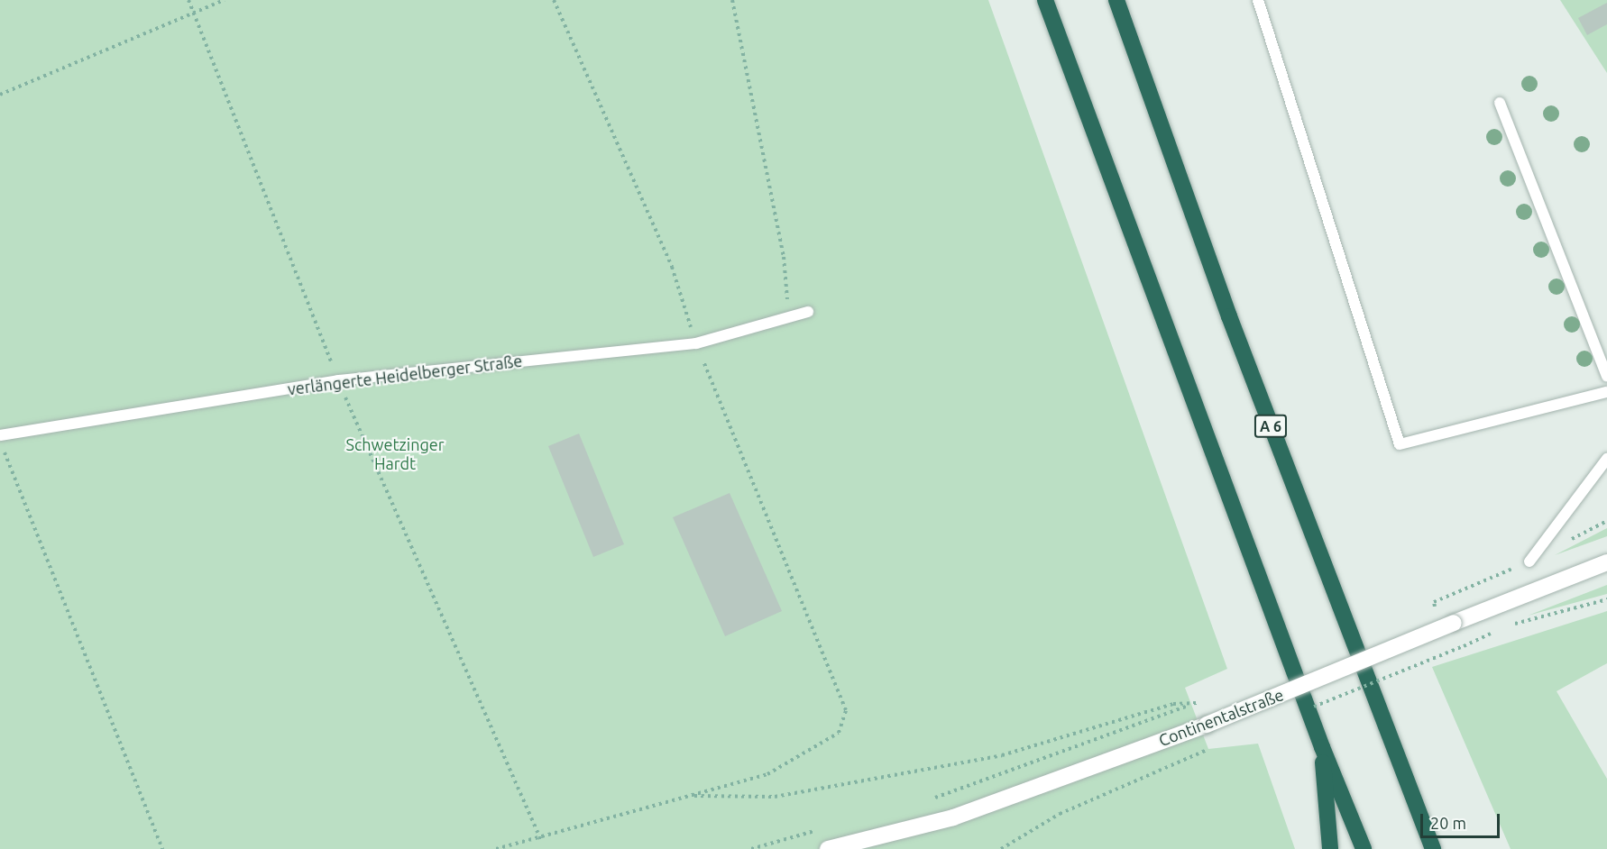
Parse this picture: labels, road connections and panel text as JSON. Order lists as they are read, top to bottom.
{
  "streets": {
    "highway": ["A 6"],
    "street": ["Continentalstraße"],
    "lane": ["verlängerte Heidelberger Straße"]
  },
  "parks": ["Schwetzinger Hardt"],
  "scale_bar": "20 m"
}
